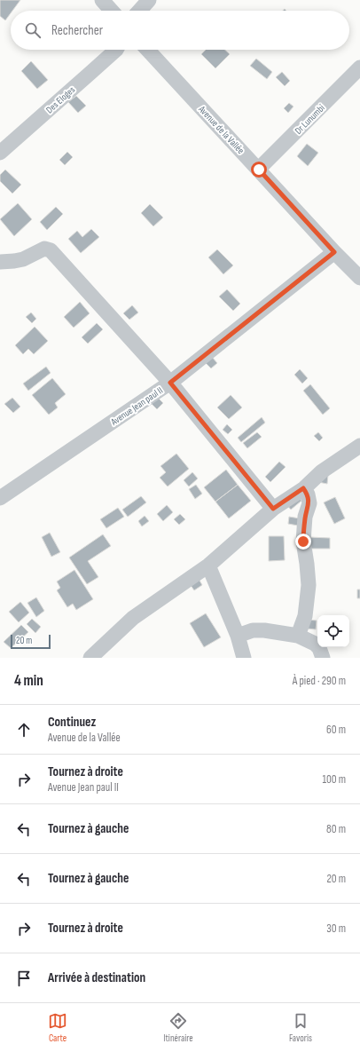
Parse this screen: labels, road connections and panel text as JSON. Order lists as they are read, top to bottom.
{
  "streets": {
    "street": [
      "Des Eloges",
      "Dr Lunumbi",
      "Avenue de la Vallée",
      "Avenue Jean paul II"
    ]
  },
  "crossings": [
    ["Dr Lunumbi", "Avenue de la Vallée"],
    ["Avenue de la Vallée", "Avenue Jean paul II"]
  ],
  "scale_bar": "20 m",
  "page": {
    "search": "Rechercher",
    "scale": "20 m",
    "heading": ["4 min", "À pied · 290 m"],
    "list": [
      ["Continuez", "Avenue de la Vallée", "60 m"],
      ["Tournez à droite", "Avenue Jean paul II", "100 m"],
      ["Tournez à gauche", "80 m"],
      ["Tournez à gauche", "20 m"],
      ["Tournez à droite", "30 m"],
      "Arrivée à destination"
    ],
    "nav": ["Carte", "Itinéraire", "Favoris"]
  }
}
